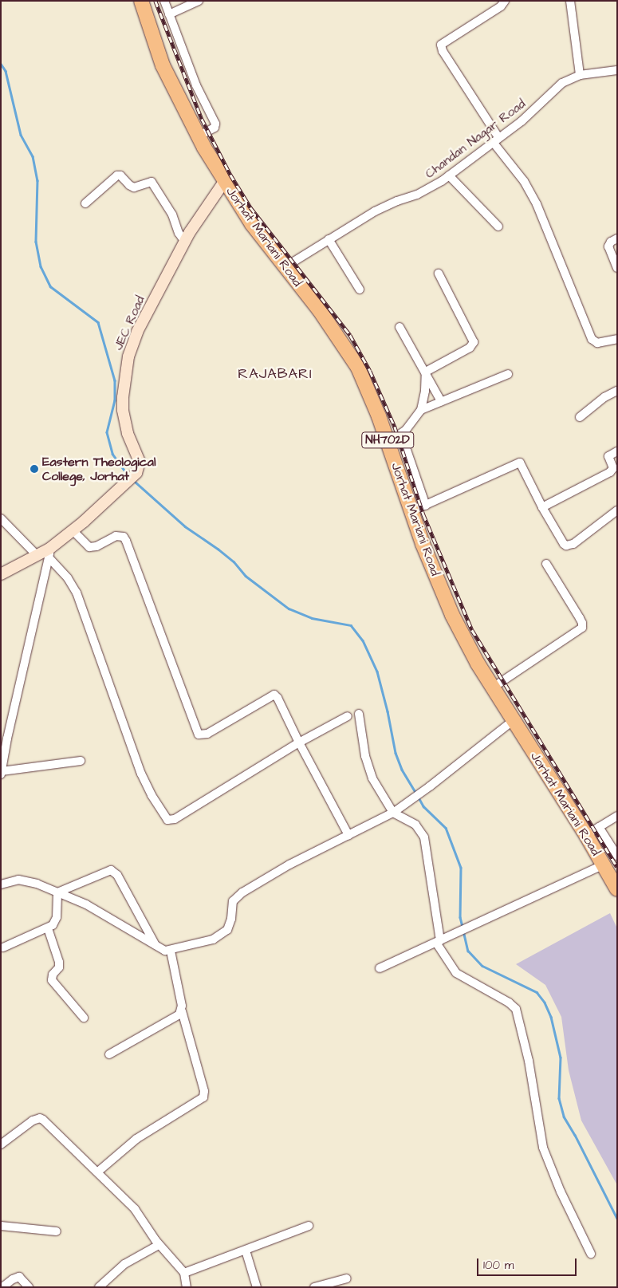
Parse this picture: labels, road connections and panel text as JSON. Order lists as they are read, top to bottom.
{
  "streets": {
    "highway": ["Jorhat Mariani Road", "NH702D"],
    "street": ["Chandan Nagar Road", "JEC Road"]
  },
  "crossings": [
    ["Chandan Nagar Road", "Jorhat Mariani Road"],
    ["Jorhat Mariani Road", "JEC Road"]
  ],
  "districts": ["RAJABARI"],
  "places": ["Eastern Theological College, Jorhat"],
  "scale_bar": "100 m"
}
